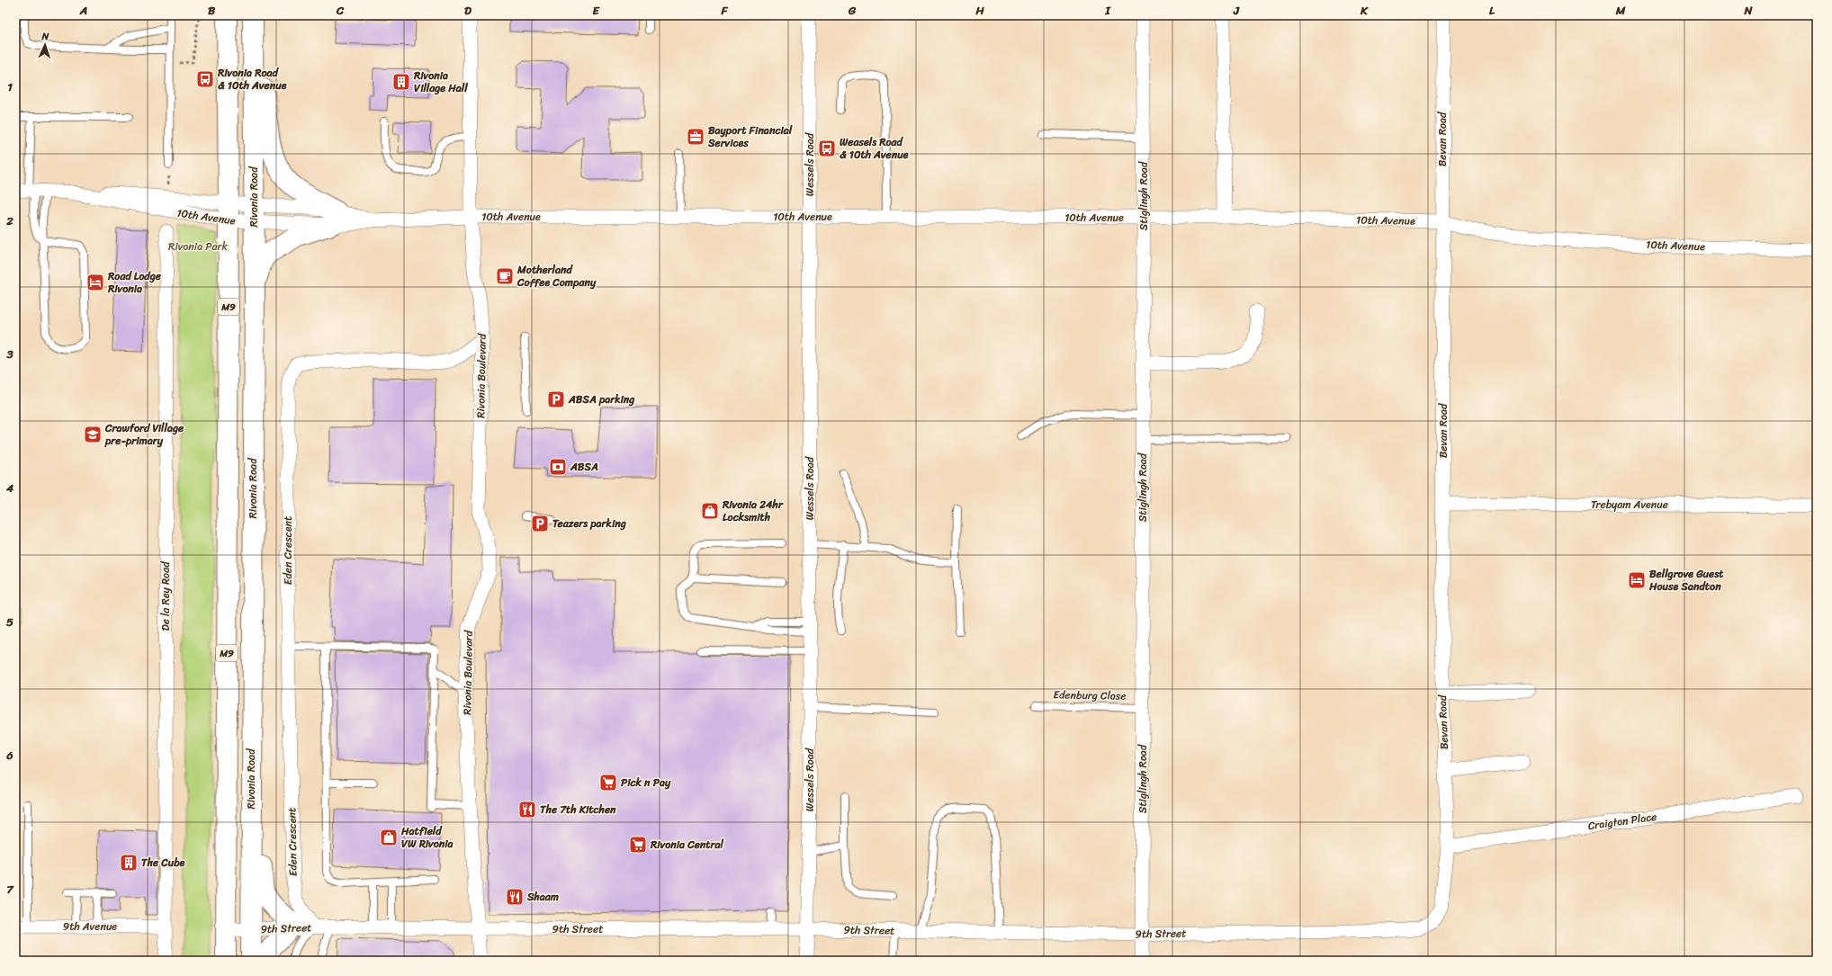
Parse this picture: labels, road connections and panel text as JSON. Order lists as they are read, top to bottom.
{
  "streets": {
    "main road": ["Rivonia Road", "M9"],
    "street": [
      "Bevan Road",
      "Wessels Road",
      "Stiglingh Road",
      "10th Avenue",
      "Rivonia Boulevard",
      "Trebyam Avenue",
      "Eden Crescent",
      "De la Rey Road",
      "Craigton Place",
      "9th Avenue",
      "9th Street"
    ],
    "lane": ["Edenburg Close"]
  },
  "crossings": [
    ["Bevan Road", "10th Avenue"],
    ["Bevan Road", "Trebyam Avenue"],
    ["Bevan Road", "Craigton Place"],
    ["Bevan Road", "9th Street"],
    ["Wessels Road", "10th Avenue"],
    ["Wessels Road", "9th Street"],
    ["Stiglingh Road", "10th Avenue"],
    ["Stiglingh Road", "Edenburg Close"],
    ["Stiglingh Road", "9th Street"],
    ["Rivonia Road", "10th Avenue"],
    ["Rivonia Road", "9th Street"],
    ["10th Avenue", "M9"],
    ["10th Avenue", "Rivonia Boulevard"],
    ["M9", "9th Street"],
    ["Rivonia Boulevard", "Eden Crescent"],
    ["Rivonia Boulevard", "9th Street"],
    ["Eden Crescent", "9th Street"],
    ["De la Rey Road", "9th Avenue"],
    ["Craigton Place", "9th Street"]
  ],
  "parks": ["Rivonia Park"],
  "places": {
    "bus stop": ["Rivonia Road & 10th Avenue", "Weasels Road & 10th Avenue"],
    "building": ["Rivonia Village Hall", "The Cube"],
    "office": ["Bayport Financial Services"],
    "cafe": ["Motherland Coffee Company"],
    "hotel": ["Road Lodge Rivonia", "Bellgrove Guest House Sandton"],
    "parking": ["ABSA parking", "Teazers parking"],
    "school or university": ["Crawford Village pre-primary"],
    "bank": ["ABSA"],
    "shop": ["Rivonia 24hr Locksmith", "Hatfield VW Rivonia"],
    "supermarket": ["Pick n Pay", "Rivonia Central"],
    "restaurant": ["The 7th Kitchen", "Shaam"]
  },
  "north": "top",
  "grid": {
    "columns": [
      "A",
      "B",
      "C",
      "D",
      "E",
      "F",
      "G",
      "H",
      "I",
      "J",
      "K",
      "L",
      "M",
      "N"
    ],
    "rows": [
      "1",
      "2",
      "3",
      "4",
      "5",
      "6",
      "7"
    ]
  }
}
